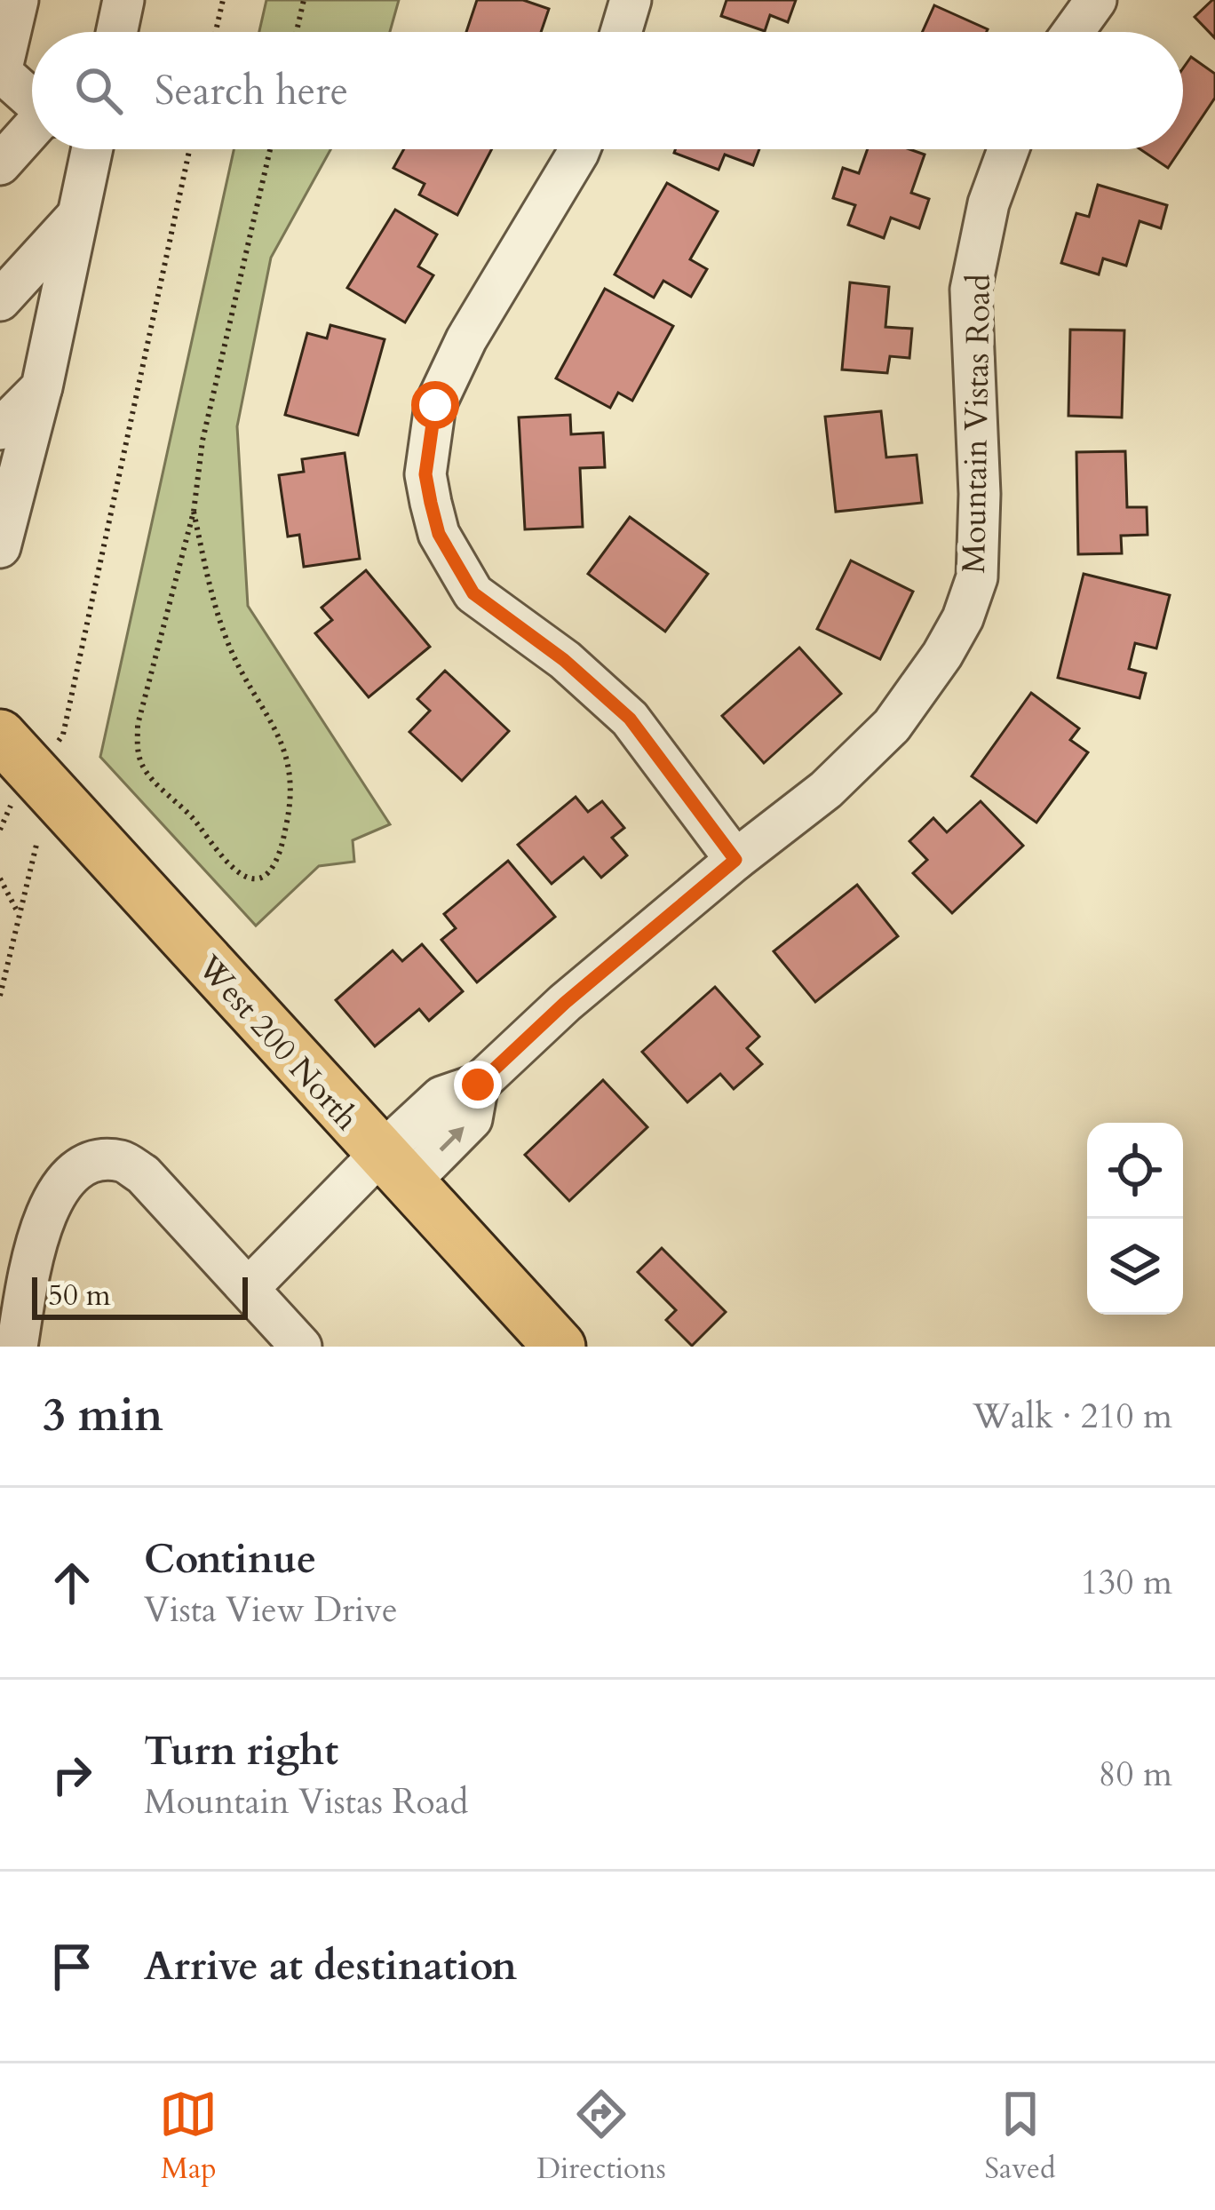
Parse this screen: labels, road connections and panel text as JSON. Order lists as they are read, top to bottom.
{
  "streets": {
    "main road": ["West 200 North"],
    "street": ["Mountain Vistas Road"]
  },
  "crossings": [
    ["Mountain Vistas Road", "West 200 North"]
  ],
  "scale_bar": "50 m",
  "page": {
    "search": "Search here",
    "scale": "50 m",
    "heading": ["3 min", "Walk · 210 m"],
    "list": [
      ["Continue", "Vista View Drive", "130 m"],
      ["Turn right", "Mountain Vistas Road", "80 m"],
      "Arrive at destination"
    ],
    "nav": ["Map", "Directions", "Saved"]
  }
}
